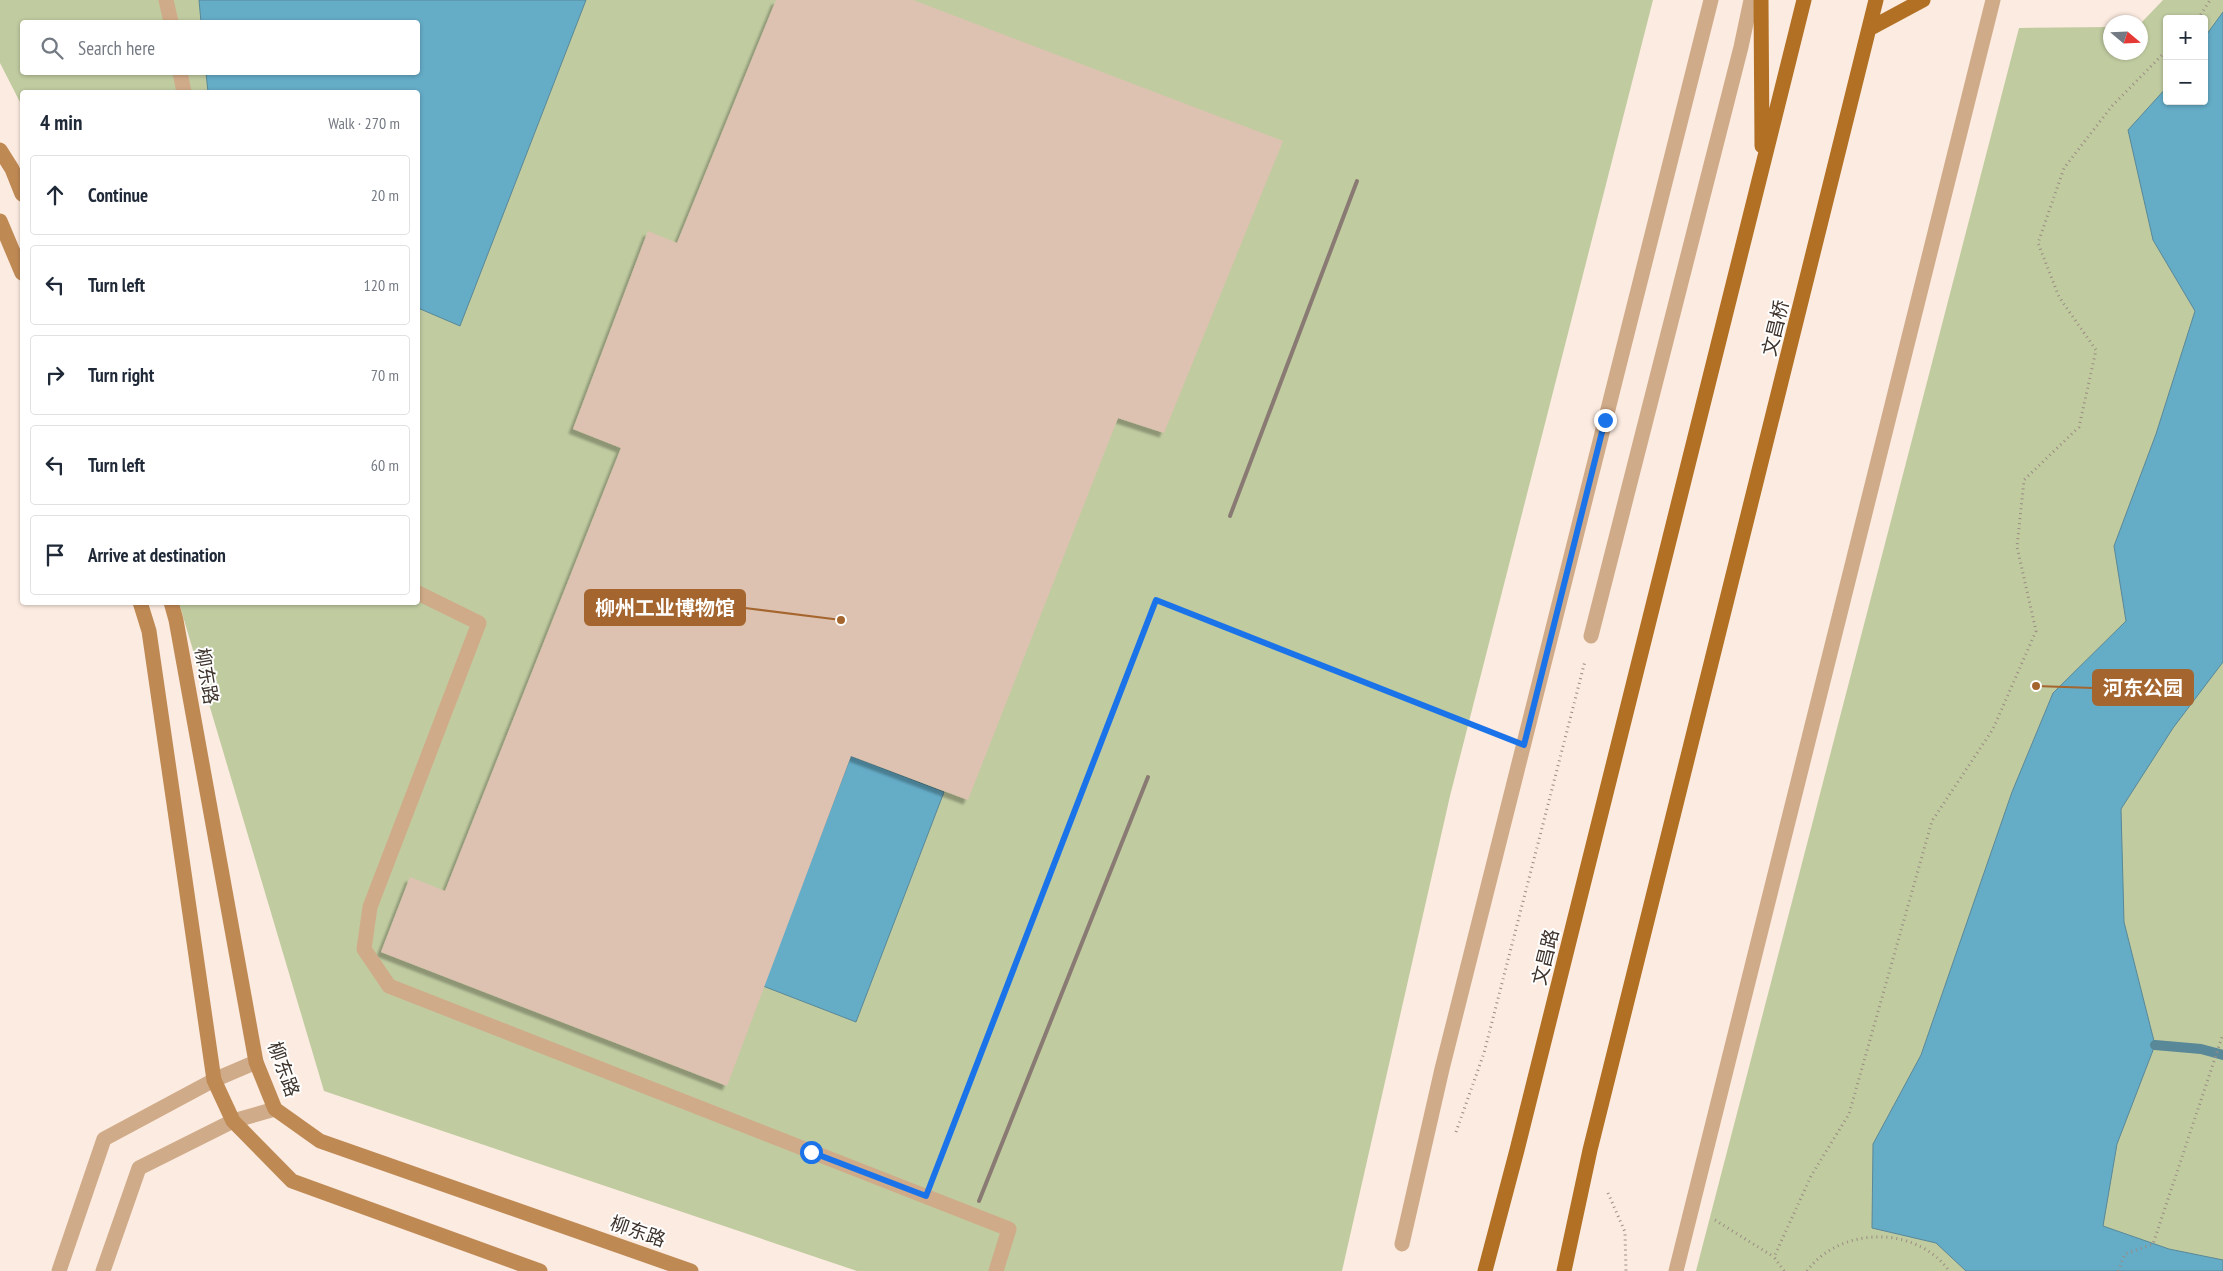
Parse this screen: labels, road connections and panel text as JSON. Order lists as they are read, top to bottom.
{
  "streets": {
    "main road": ["文昌桥", "文昌路"],
    "street": ["柳东路"]
  },
  "places": ["柳州工业博物馆", "河东公园"],
  "north": "right",
  "page": {
    "map_buttons": ["+", "−"],
    "search": "Search here",
    "heading": ["4 min", "Walk · 270 m"],
    "list": [
      ["Continue", "20 m"],
      ["Turn left", "120 m"],
      ["Turn right", "70 m"],
      ["Turn left", "60 m"],
      "Arrive at destination"
    ]
  }
}
